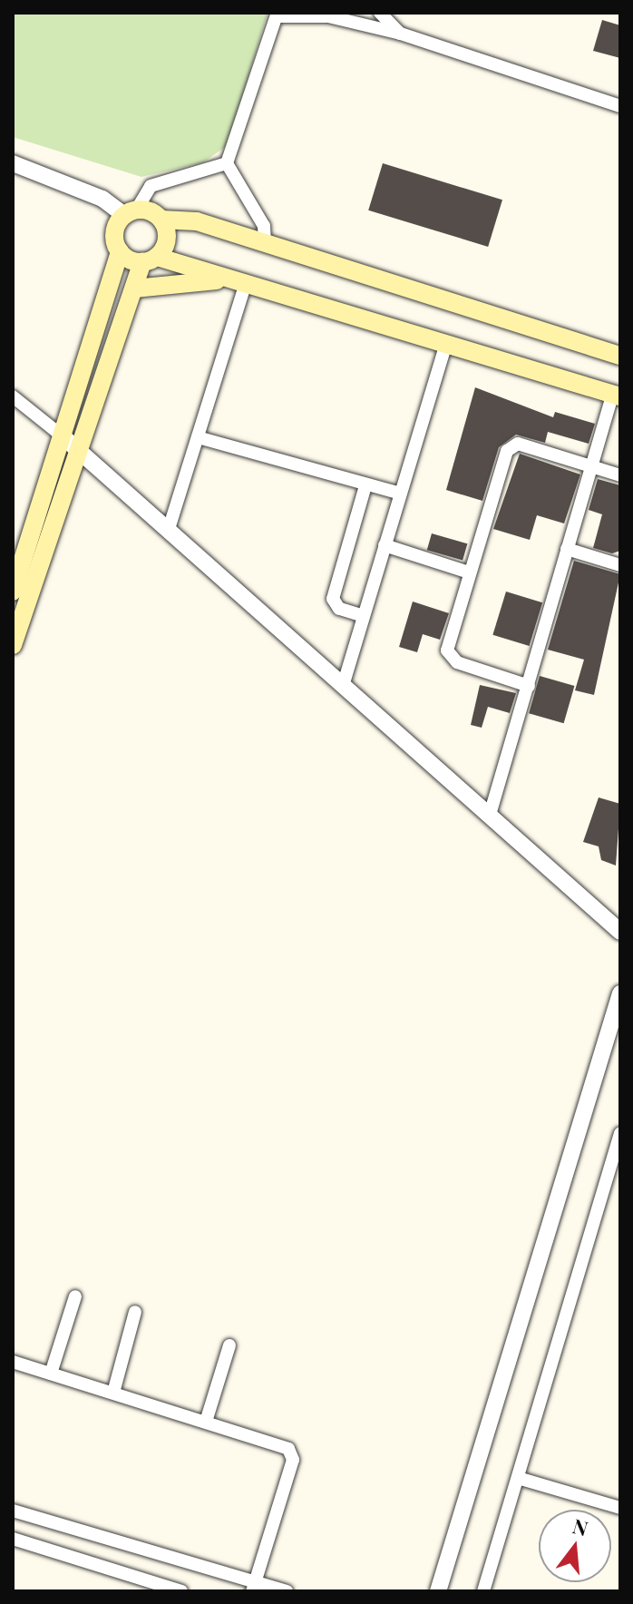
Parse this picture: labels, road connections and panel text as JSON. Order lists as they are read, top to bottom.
{
  "north": "top"
}
